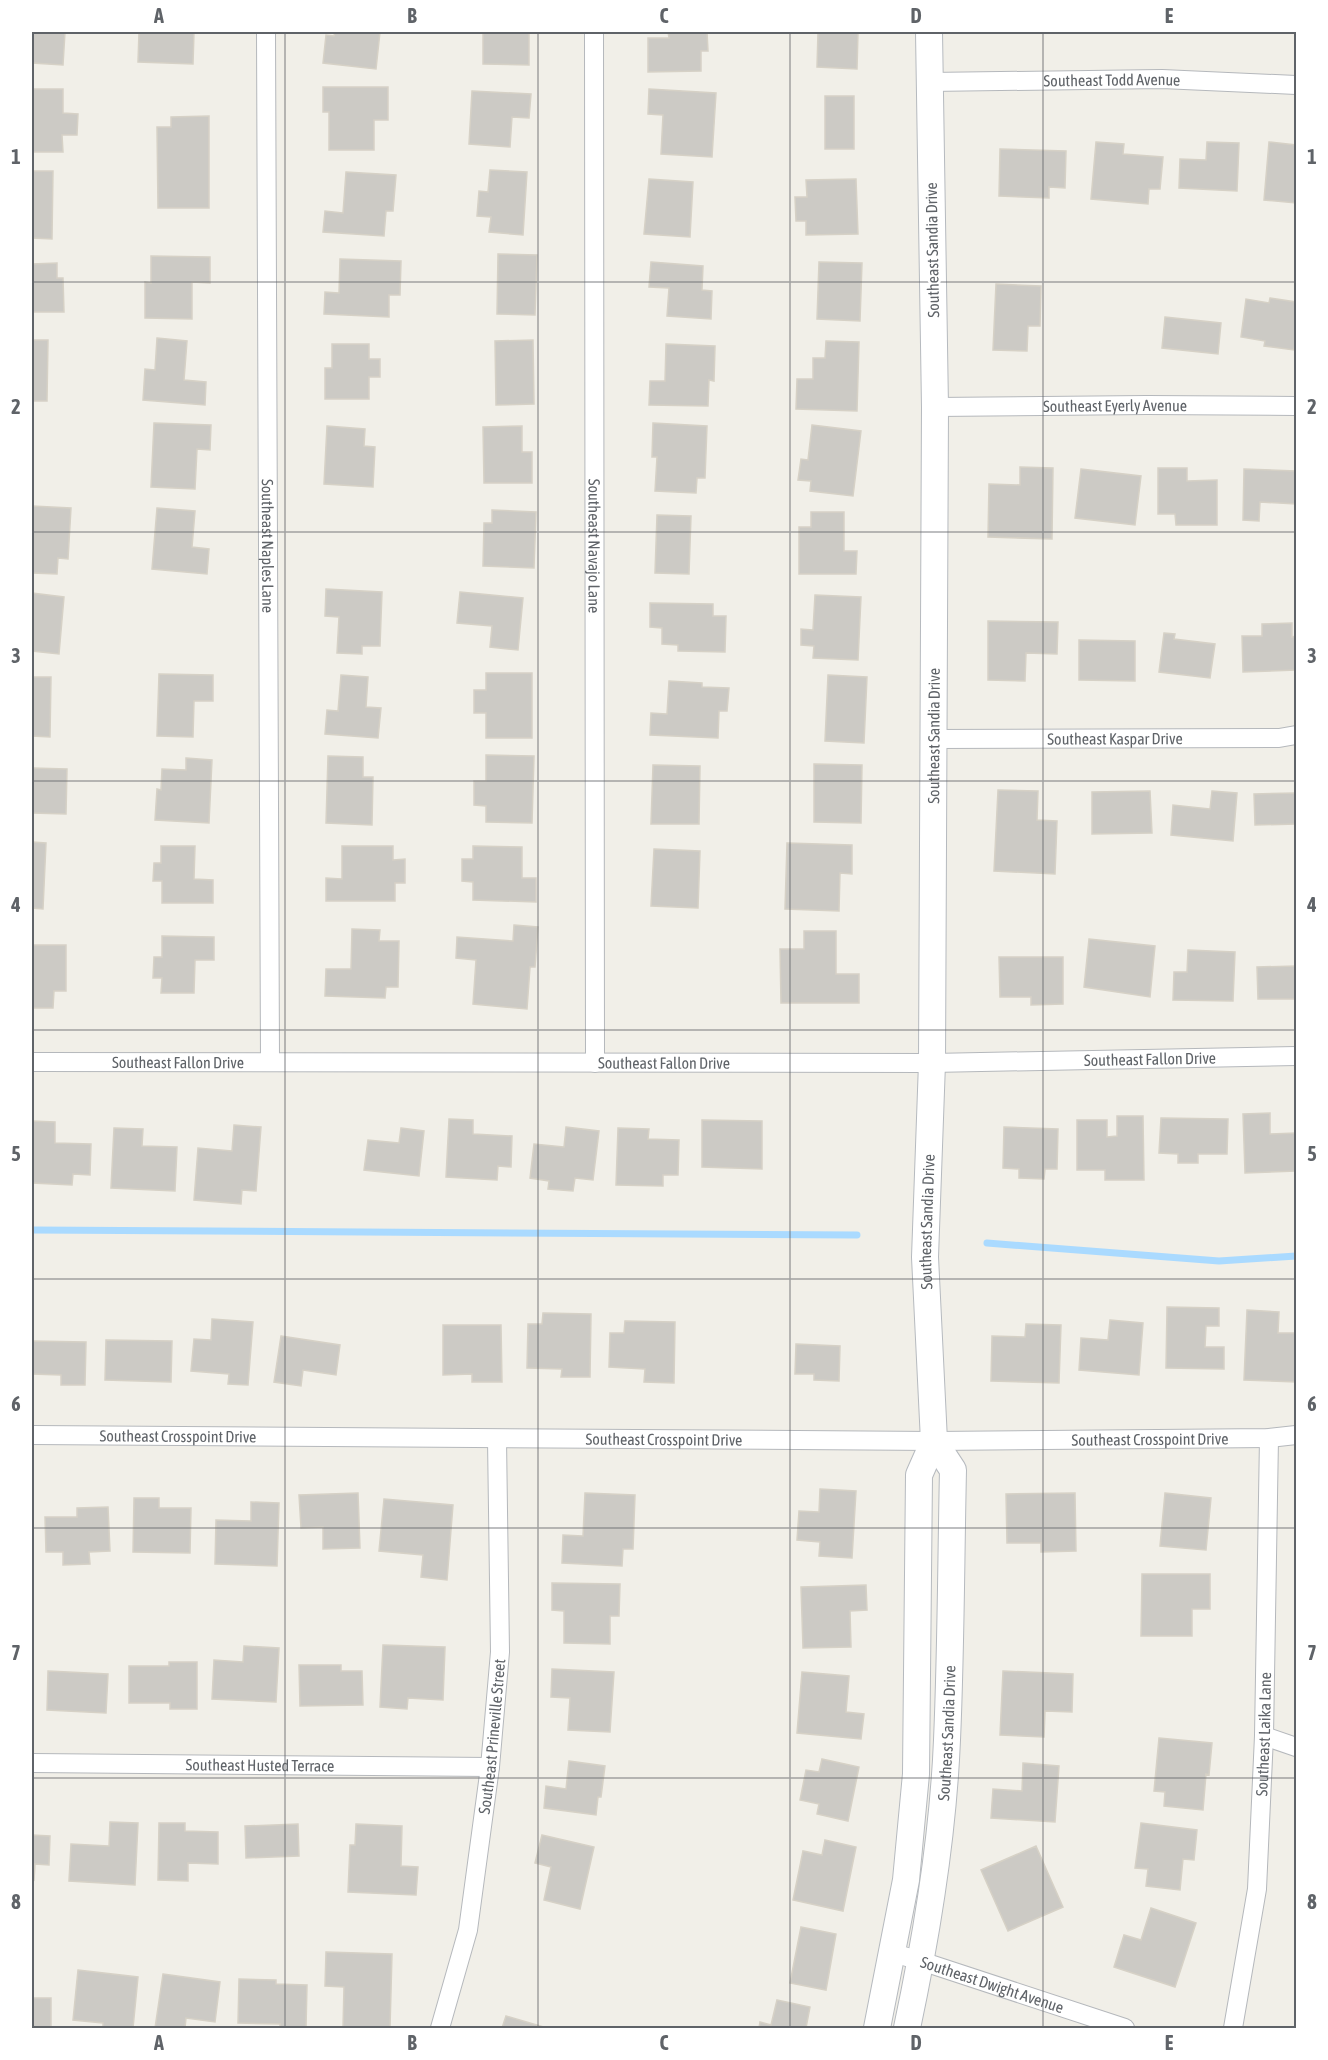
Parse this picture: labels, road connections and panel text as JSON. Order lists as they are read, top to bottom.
{
  "streets": {
    "street": [
      "Southeast Todd Avenue",
      "Southeast Sandia Drive",
      "Southeast Eyerly Avenue",
      "Southeast Naples Lane",
      "Southeast Navajo Lane",
      "Southeast Kaspar Drive",
      "Southeast Fallon Drive",
      "Southeast Crosspoint Drive",
      "Southeast Laika Lane",
      "Southeast Prineville Street",
      "Southeast Husted Terrace",
      "Southeast Dwight Avenue"
    ]
  },
  "crossings": [
    ["Southeast Todd Avenue", "Southeast Sandia Drive"],
    ["Southeast Sandia Drive", "Southeast Eyerly Avenue"],
    ["Southeast Sandia Drive", "Southeast Kaspar Drive"],
    ["Southeast Sandia Drive", "Southeast Fallon Drive"],
    ["Southeast Sandia Drive", "Southeast Crosspoint Drive"],
    ["Southeast Sandia Drive", "Southeast Dwight Avenue"],
    ["Southeast Naples Lane", "Southeast Fallon Drive"],
    ["Southeast Navajo Lane", "Southeast Fallon Drive"],
    ["Southeast Crosspoint Drive", "Southeast Laika Lane"],
    ["Southeast Crosspoint Drive", "Southeast Prineville Street"],
    ["Southeast Prineville Street", "Southeast Husted Terrace"]
  ],
  "grid": {
    "columns": [
      "A",
      "B",
      "C",
      "D",
      "E"
    ],
    "rows": [
      "1",
      "2",
      "3",
      "4",
      "5",
      "6",
      "7",
      "8"
    ]
  }
}
